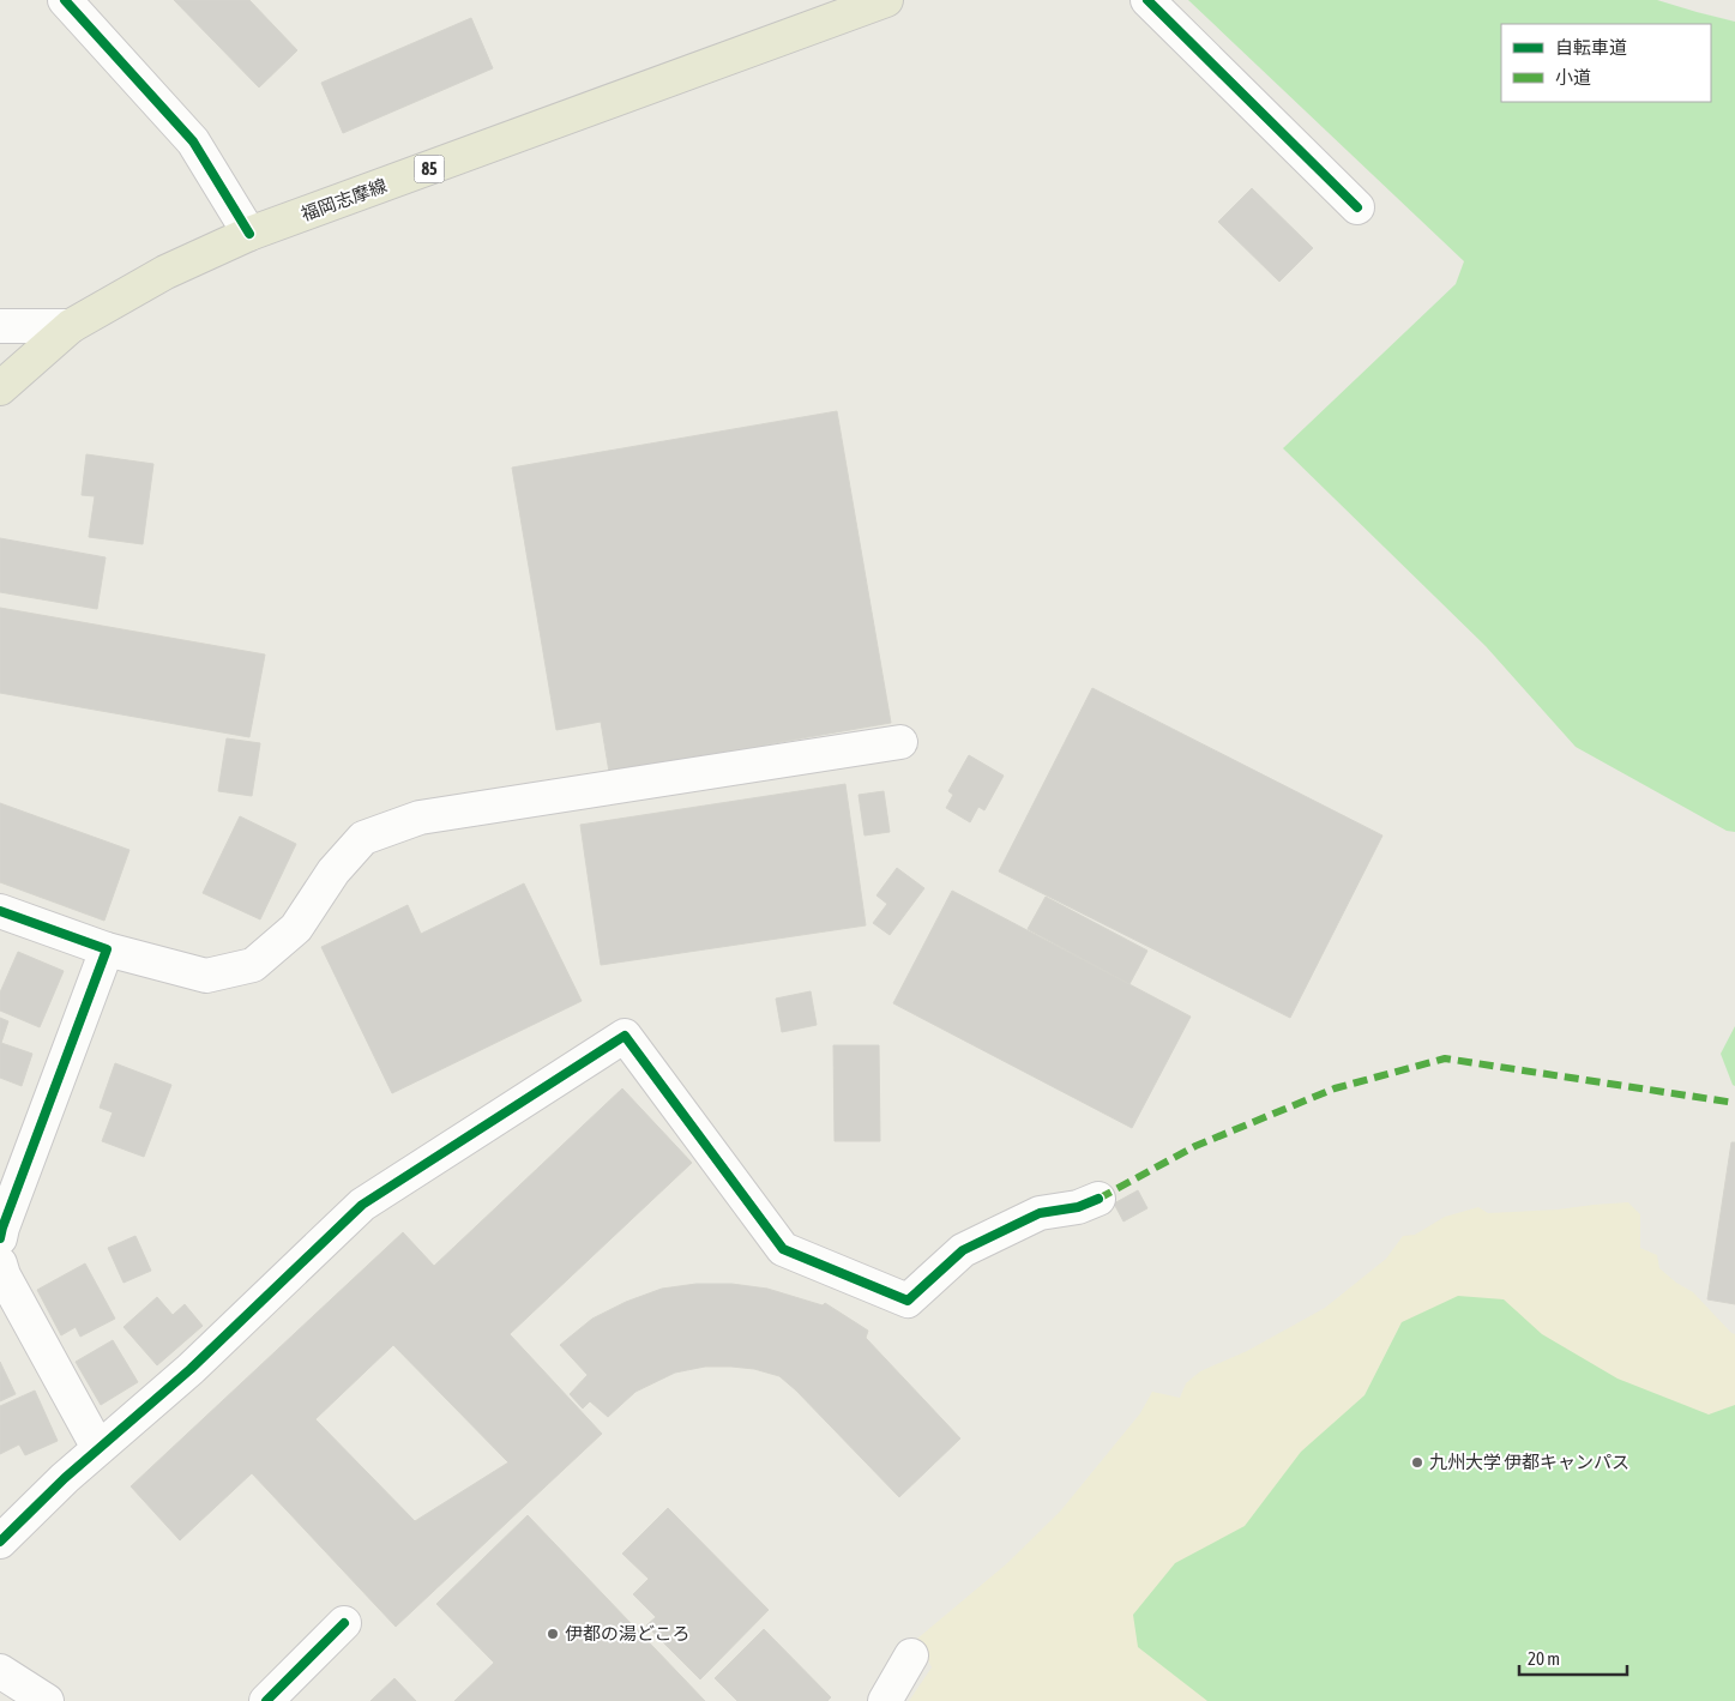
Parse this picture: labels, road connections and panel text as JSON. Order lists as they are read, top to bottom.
{
  "streets": {
    "main road": ["85", "福岡志摩線"]
  },
  "places": ["九州大学 伊都キャンパス", "伊都の湯どころ"],
  "legend": ["自転車道", "小道"],
  "scale_bar": "20 m"
}
